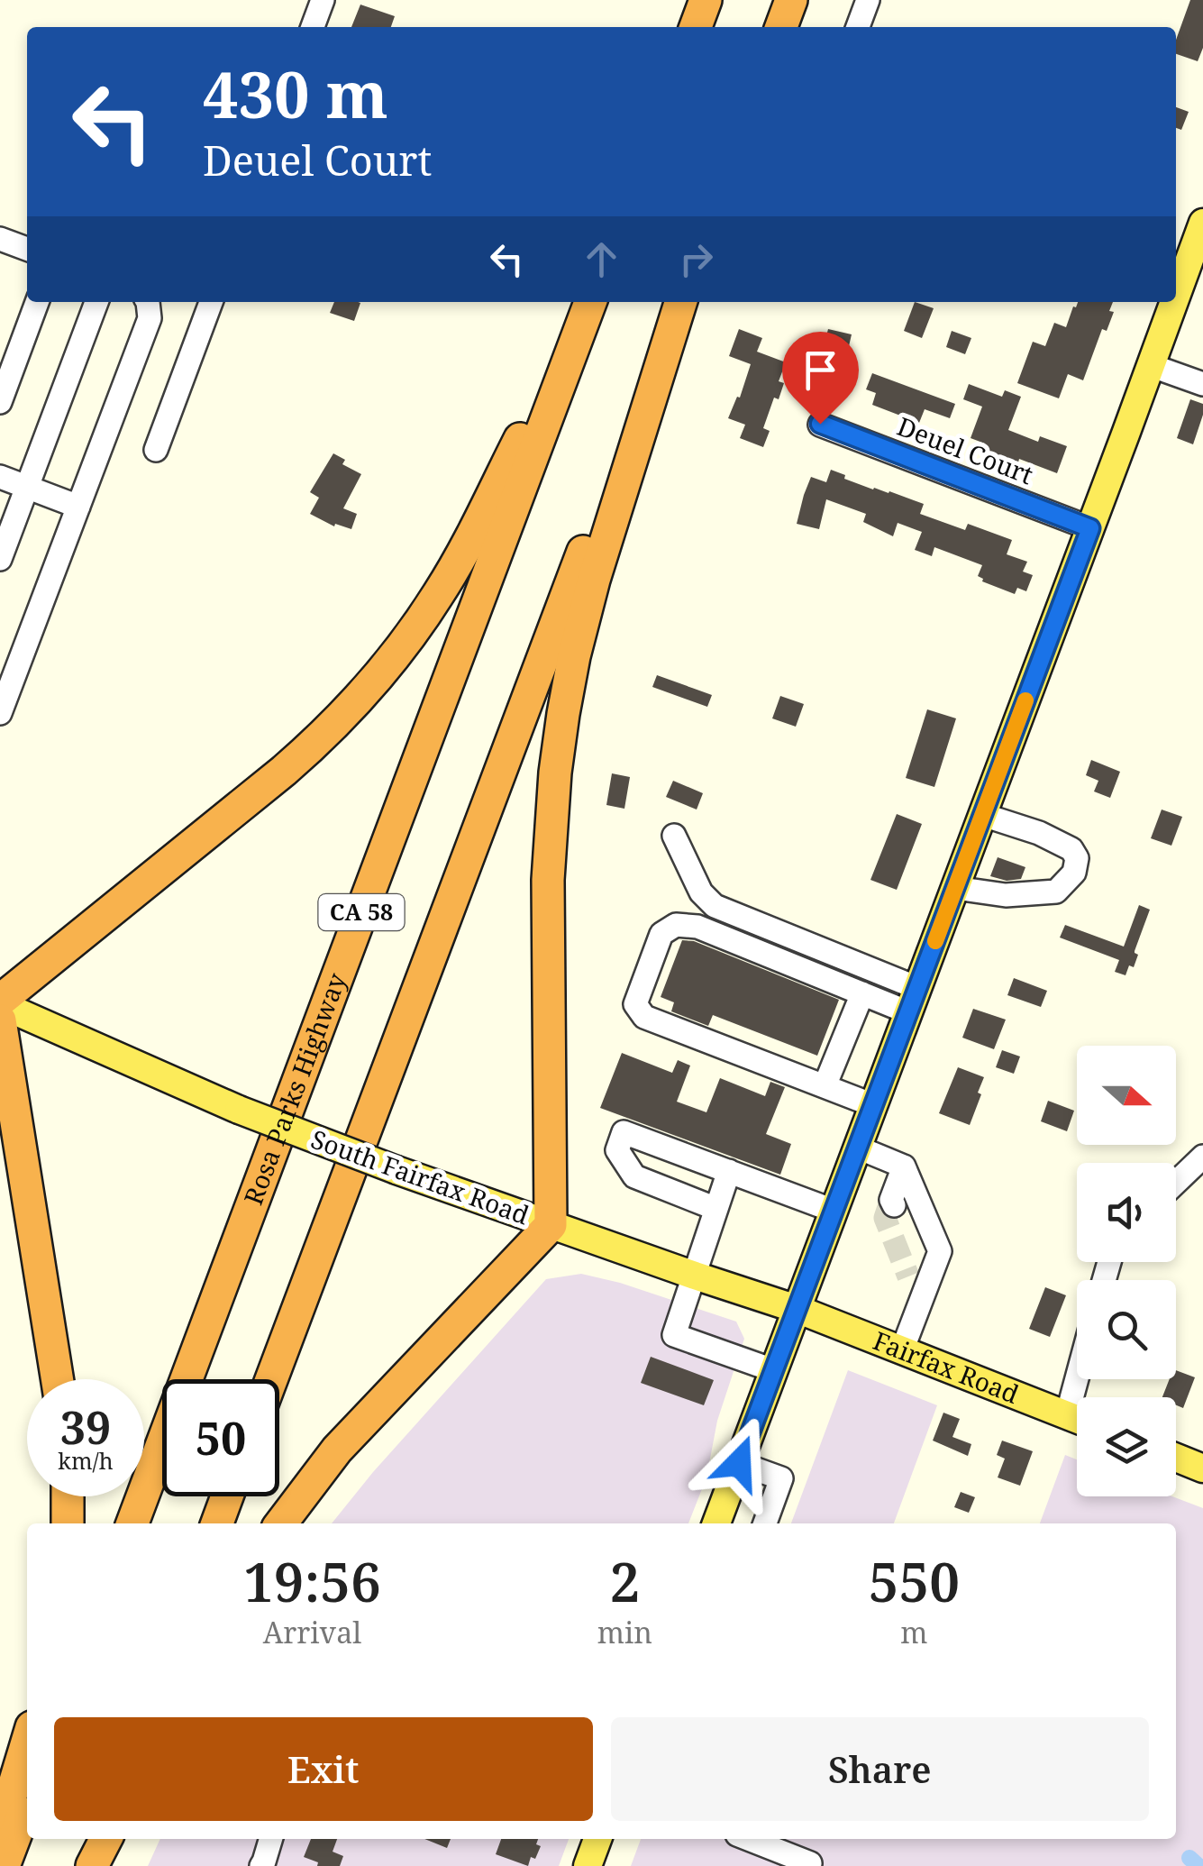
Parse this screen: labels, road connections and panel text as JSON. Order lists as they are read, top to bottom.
{
  "streets": {
    "highway": ["CA 58", "Rosa Parks Highway"],
    "main road": ["South Fairfax Road", "Fairfax Road"],
    "street": ["Deuel Court"]
  },
  "crossings": [
    ["South Fairfax Road", "Fairfax Road"]
  ],
  "north": "right",
  "page": {
    "turn": ["430 m", "Deuel Court"],
    "speed": "39 km/h",
    "limit": "50",
    "eta": [
      "19:56",
      "Arrival",
      "2",
      "min",
      "550",
      "m"
    ],
    "buttons": ["Exit", "Share"]
  }
}
